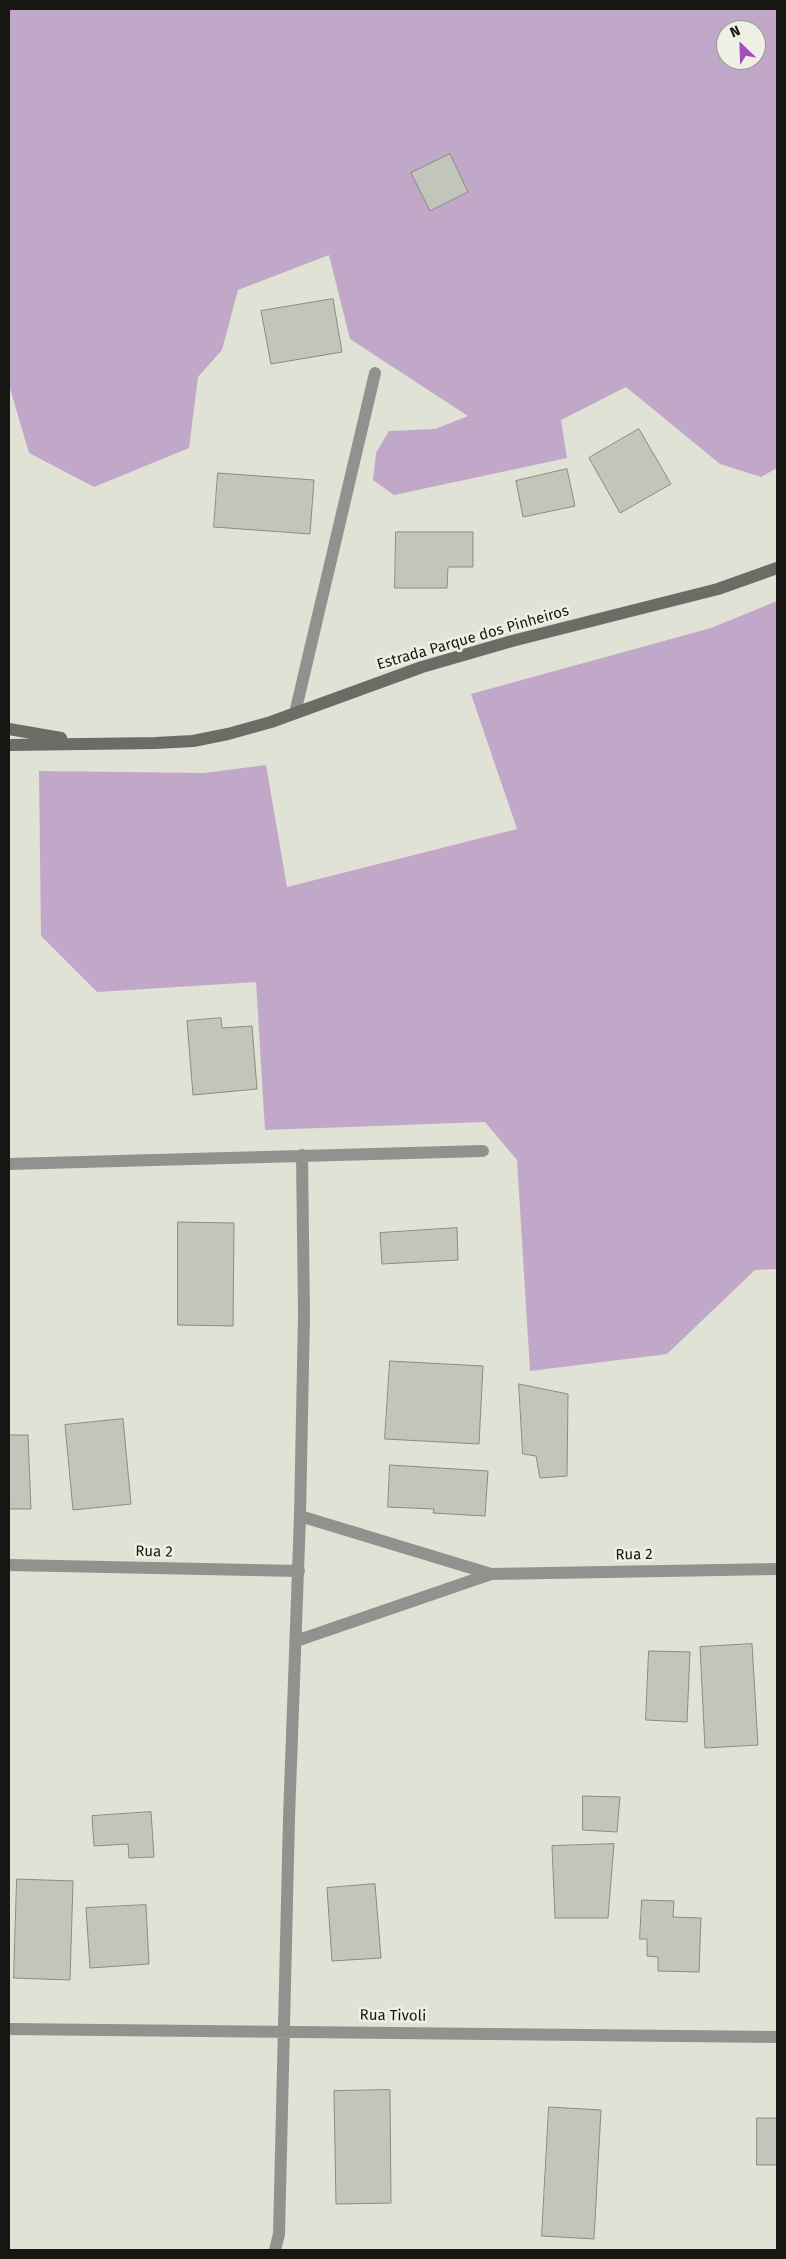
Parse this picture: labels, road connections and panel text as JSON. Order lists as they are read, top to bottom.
{
  "streets": {
    "street": ["Estrada Parque dos Pinheiros", "Rua 2", "Rua Tivoli"]
  },
  "north": "top left"
}
